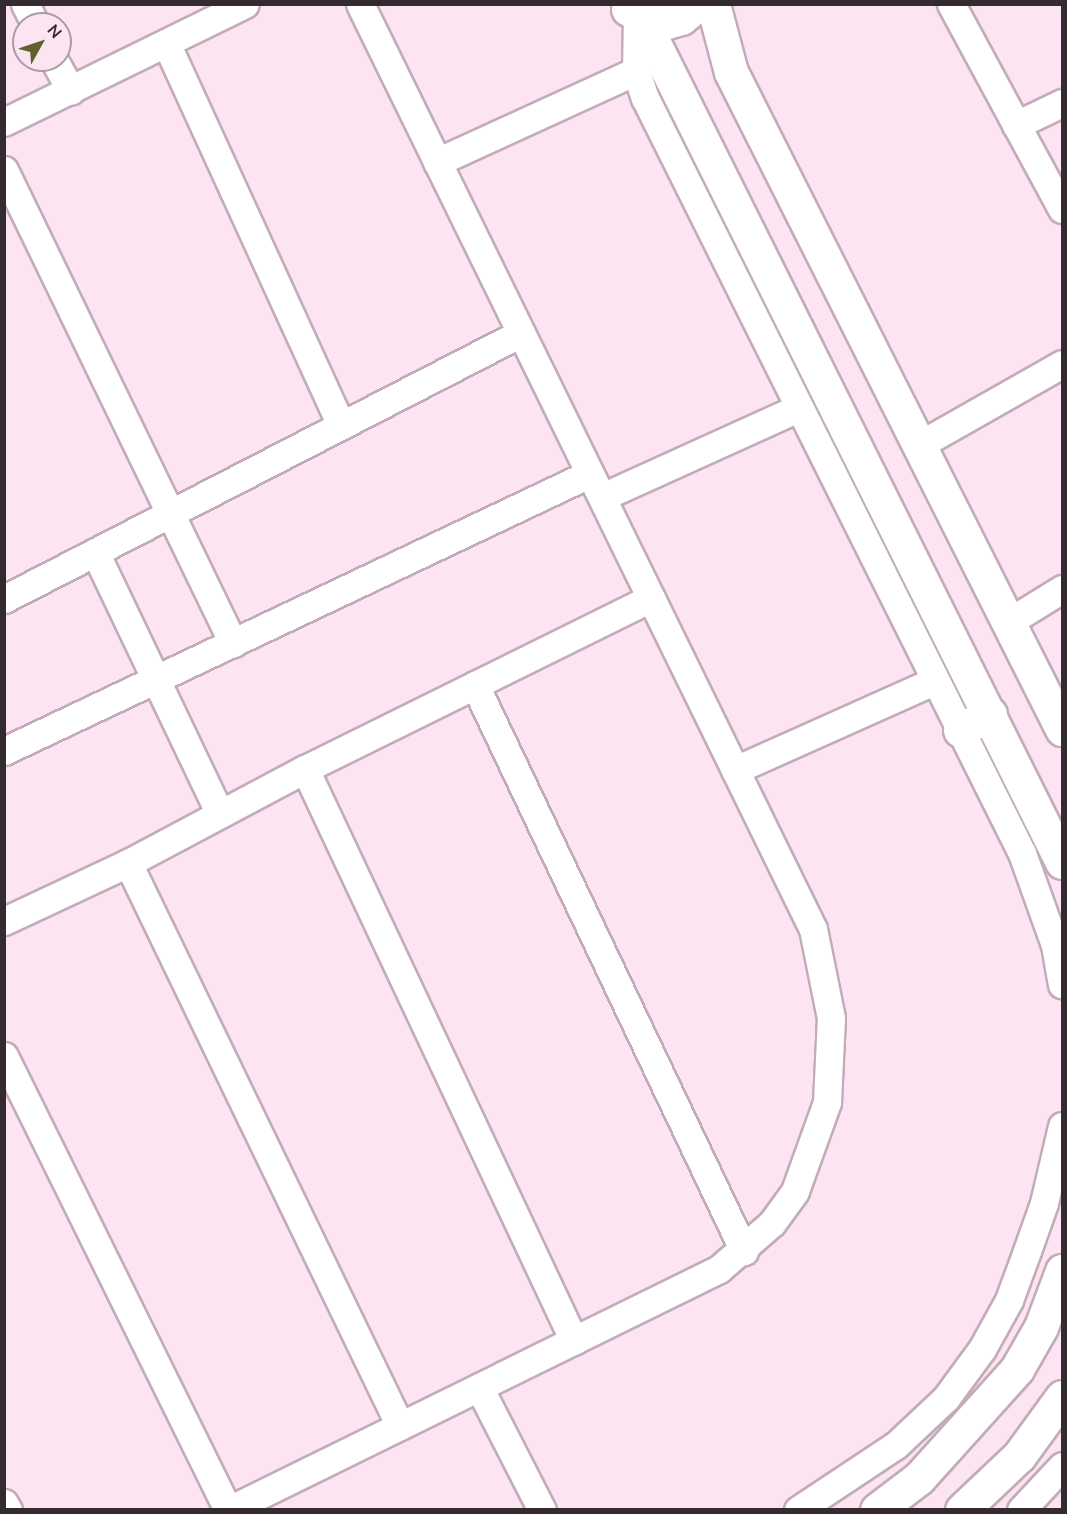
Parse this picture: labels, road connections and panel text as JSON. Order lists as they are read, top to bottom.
{
  "north": "top right"
}
